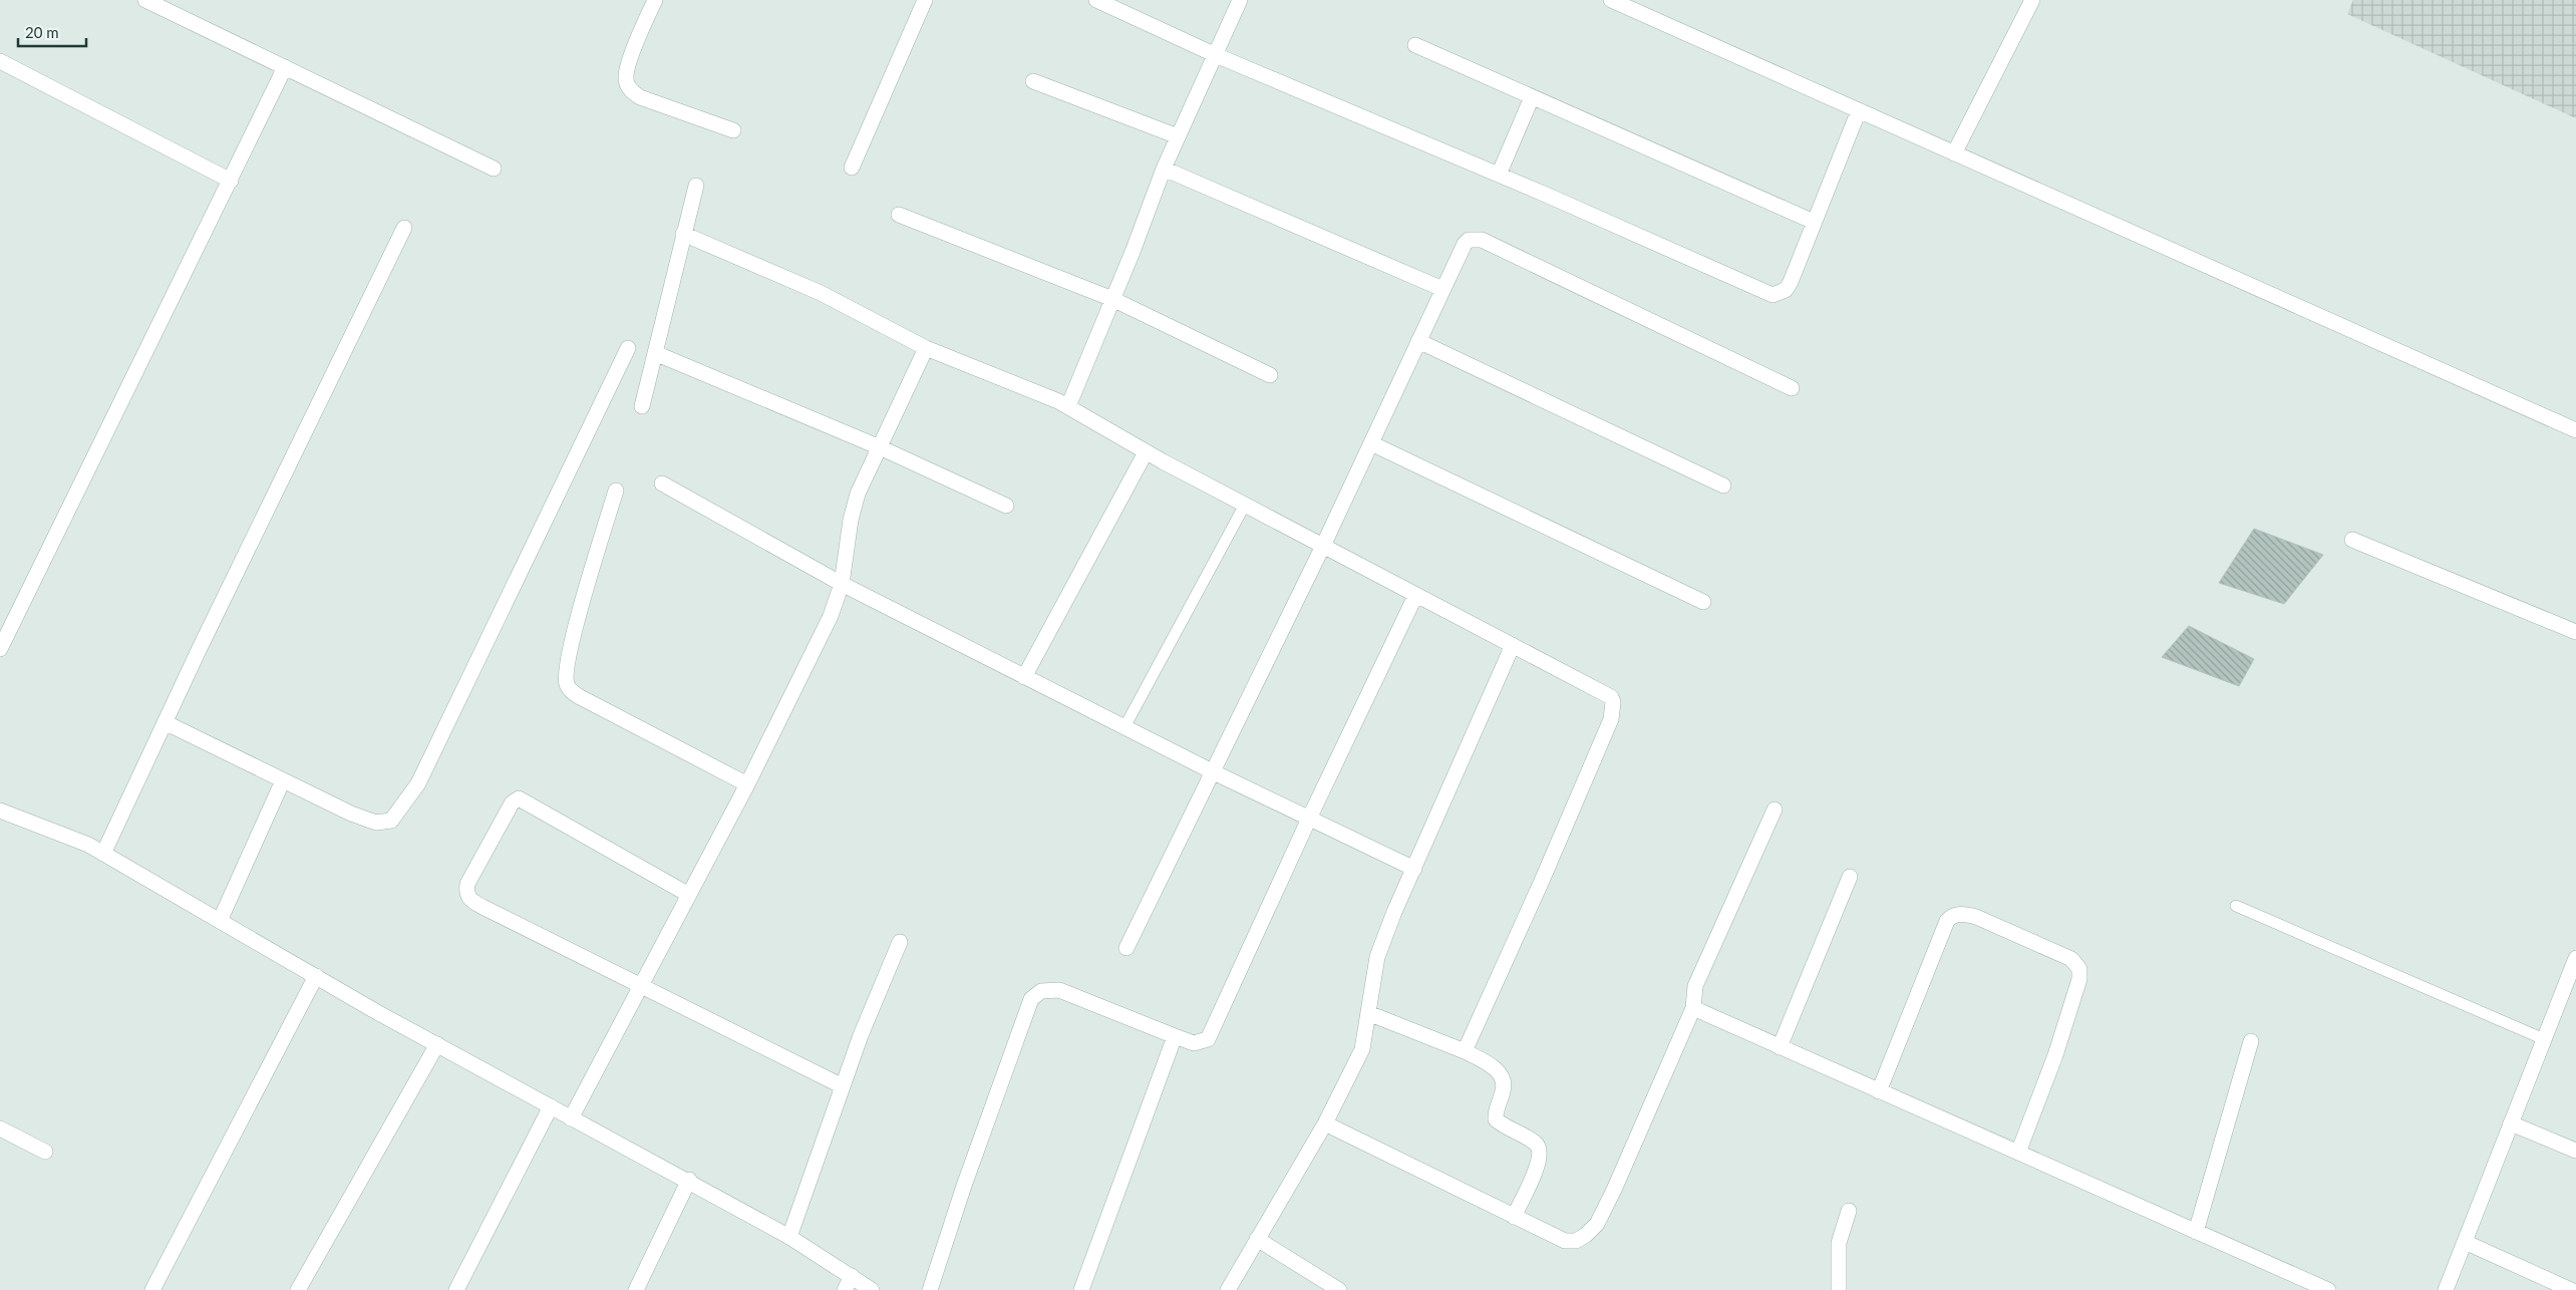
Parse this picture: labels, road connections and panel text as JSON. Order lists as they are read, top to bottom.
{
  "scale_bar": "20 m"
}
